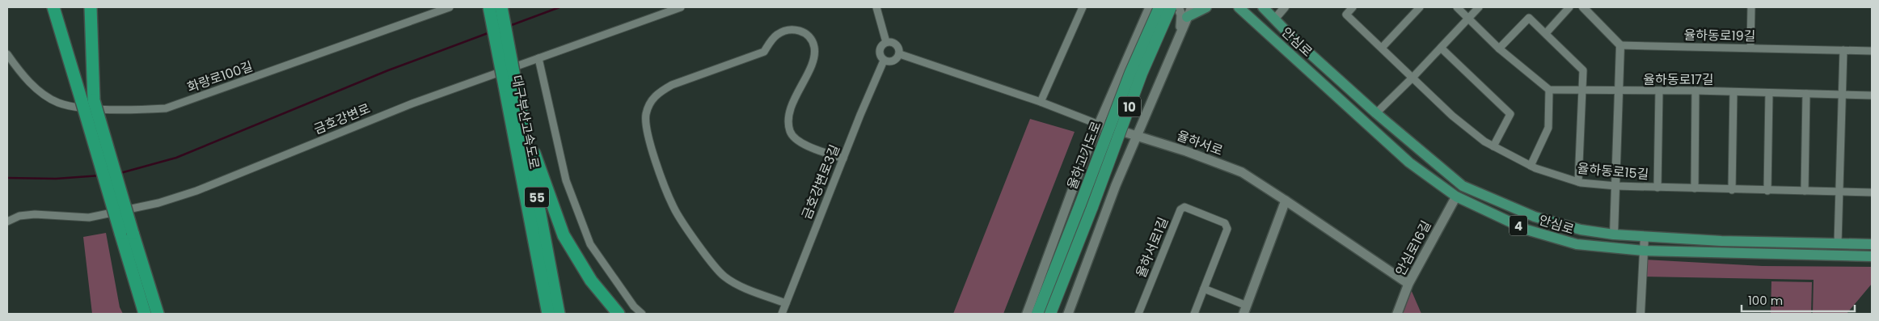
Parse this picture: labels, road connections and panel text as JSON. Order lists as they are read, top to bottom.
{
  "streets": {
    "highway": [
      "10",
      "대구부산고속도로",
      "율하고가도로",
      "55"
    ],
    "main road": [
      "안심로",
      "율하서로",
      "4",
      "안심로16길"
    ],
    "street": [
      "율하동로19길",
      "화랑로100길",
      "율하동로17길",
      "금호강변로",
      "율하동로15길",
      "금호강변로3길",
      "율하서로1길"
    ]
  },
  "crossings": [
    ["안심로", "안심로16길"],
    ["율하서로", "안심로16길"]
  ],
  "scale_bar": "100 m"
}
